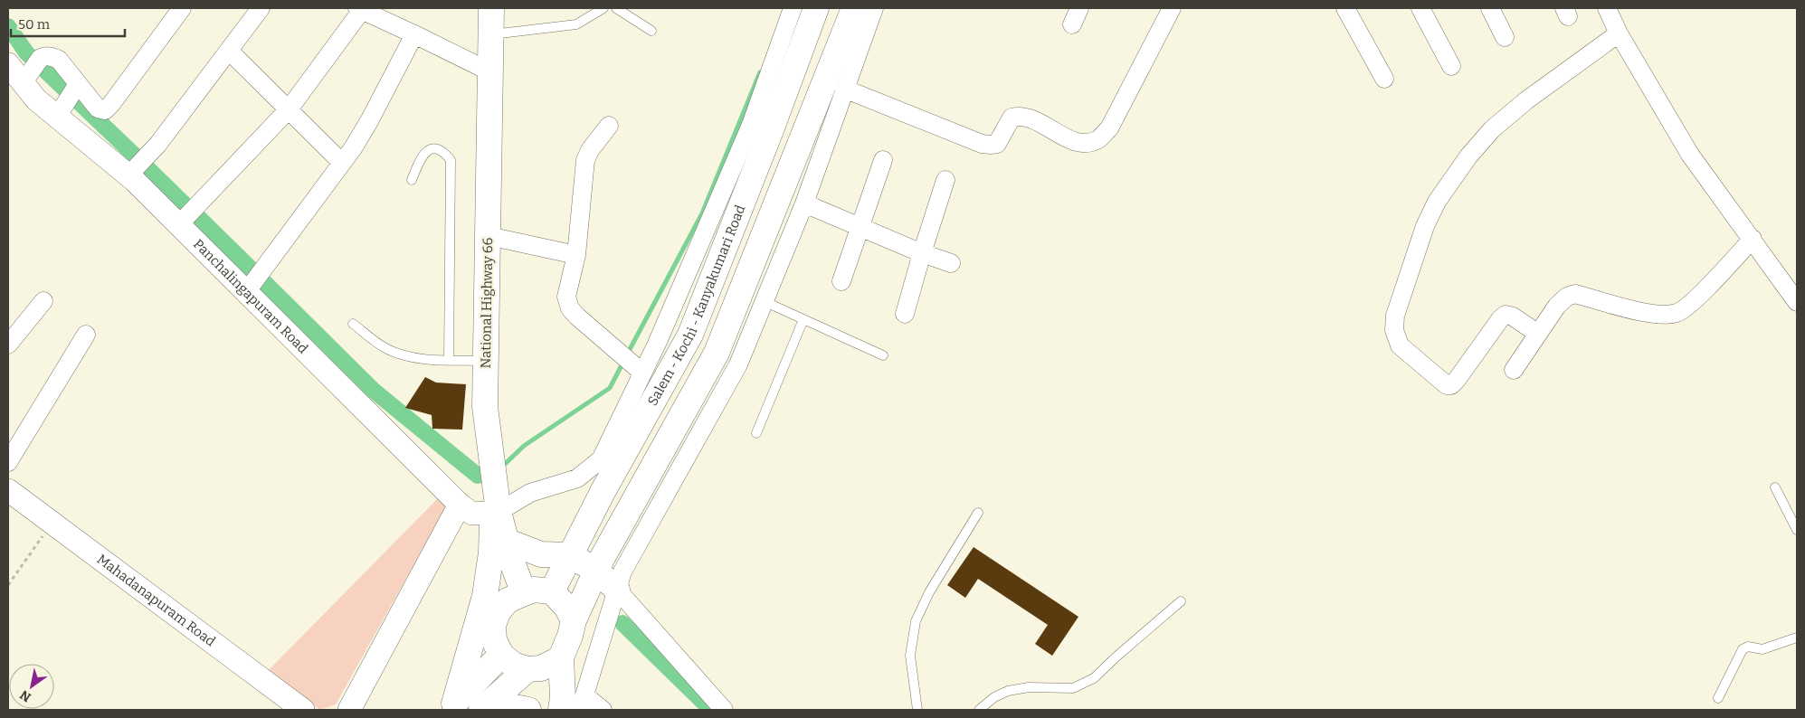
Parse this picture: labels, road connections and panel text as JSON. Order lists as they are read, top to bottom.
{
  "streets": {
    "highway": ["National Highway 66", "Salem - Kochi - Kanyakumari Road"],
    "street": ["Panchalingapuram Road", "Mahadanapuram Road"]
  },
  "crossings": [
    ["Panchalingapuram Road", "National Highway 66"],
    ["National Highway 66", "Salem - Kochi - Kanyakumari Road"]
  ],
  "scale_bar": "50 m",
  "north": "bottom left"
}
